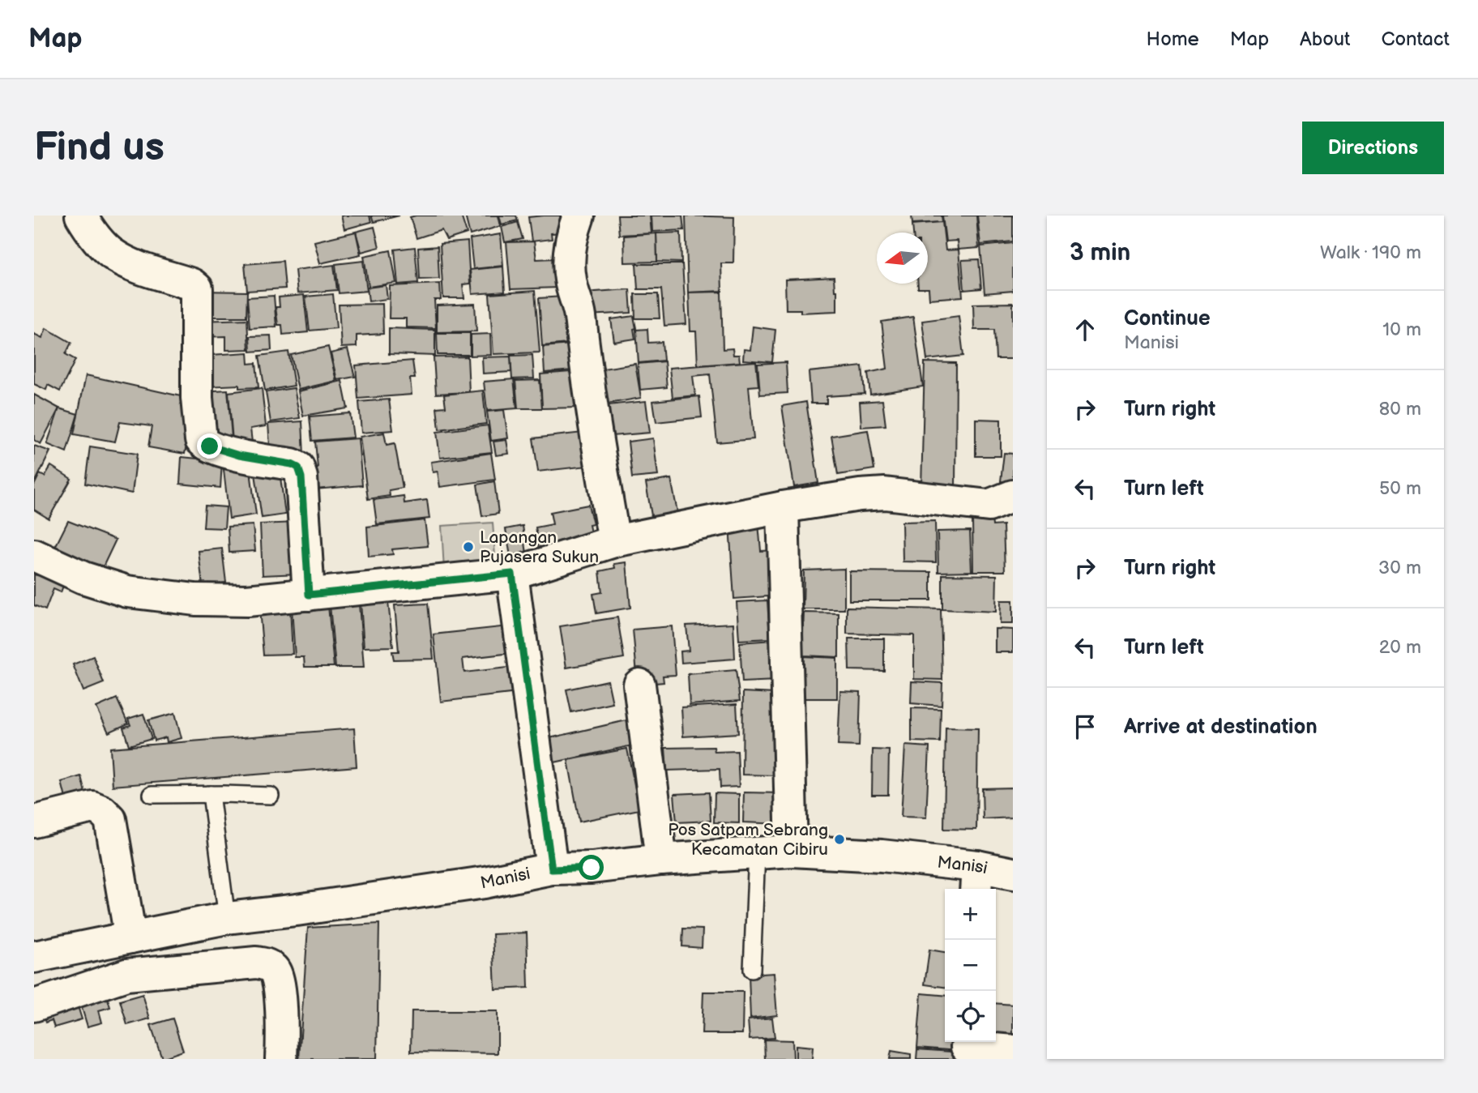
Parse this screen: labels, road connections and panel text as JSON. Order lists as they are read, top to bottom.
{
  "streets": {
    "street": ["Manisi"]
  },
  "places": ["Lapangan Pujasera Sukun", "Pos Satpam Sebrang Kecamatan Cibiru"],
  "north": "left",
  "page": {
    "header": "Map",
    "nav": [
      "Home",
      "Map",
      "About",
      "Contact"
    ],
    "buttons": "Directions",
    "title": "Find us",
    "heading": ["3 min", "Walk · 190 m"],
    "list": [
      ["Continue", "Manisi", "10 m"],
      ["Turn right", "80 m"],
      ["Turn left", "50 m"],
      ["Turn right", "30 m"],
      ["Turn left", "20 m"],
      "Arrive at destination"
    ],
    "map_buttons": ["+", "−"]
  }
}
